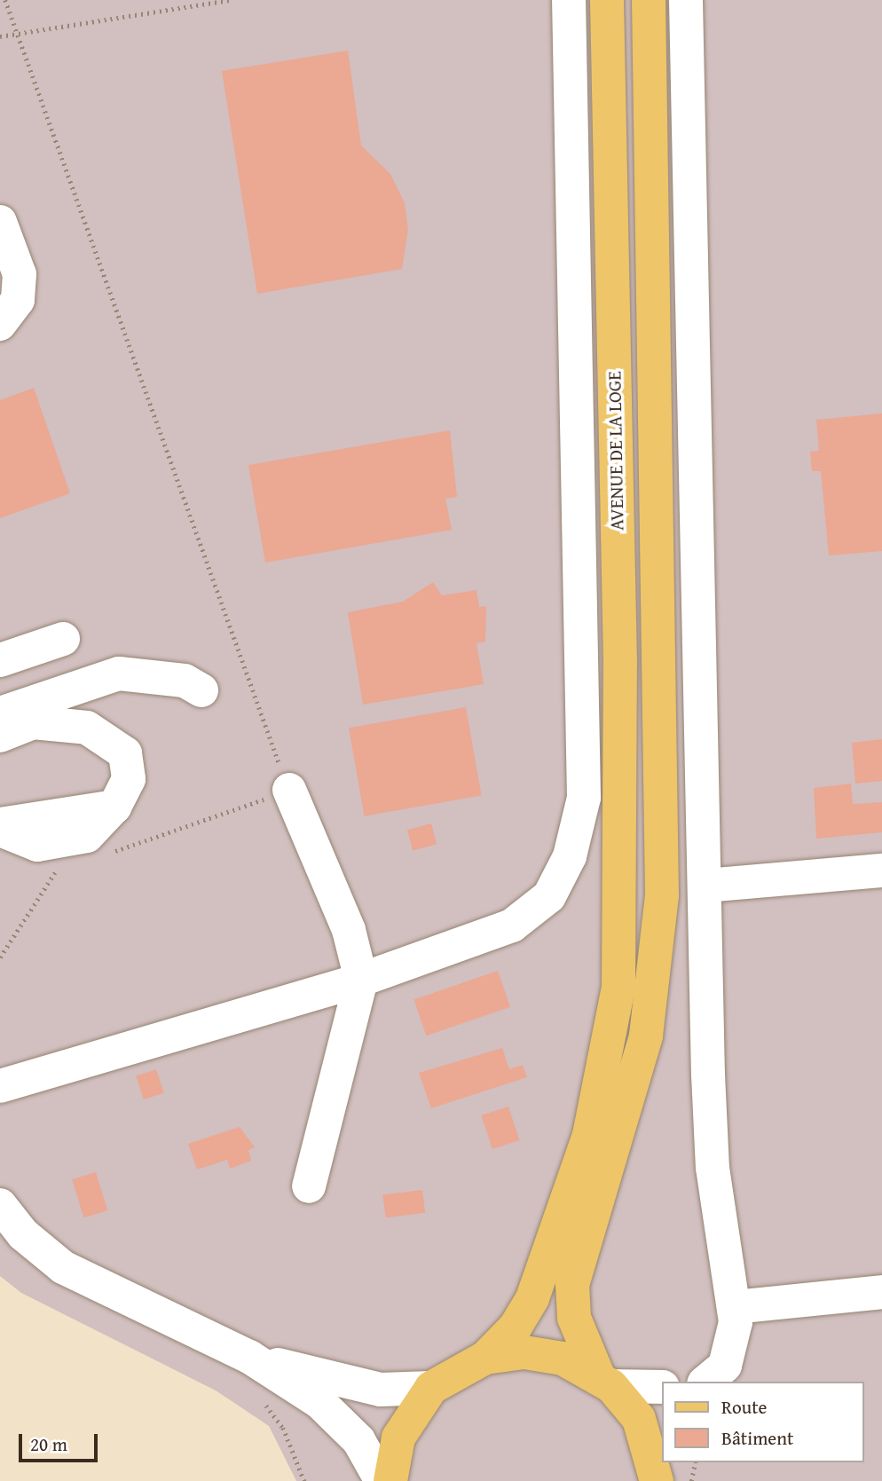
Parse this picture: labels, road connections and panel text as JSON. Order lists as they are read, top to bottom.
{
  "streets": {
    "main road": ["AVENUE DE LA LOGE"]
  },
  "legend": ["Route", "Bâtiment"],
  "scale_bar": "20 m"
}
